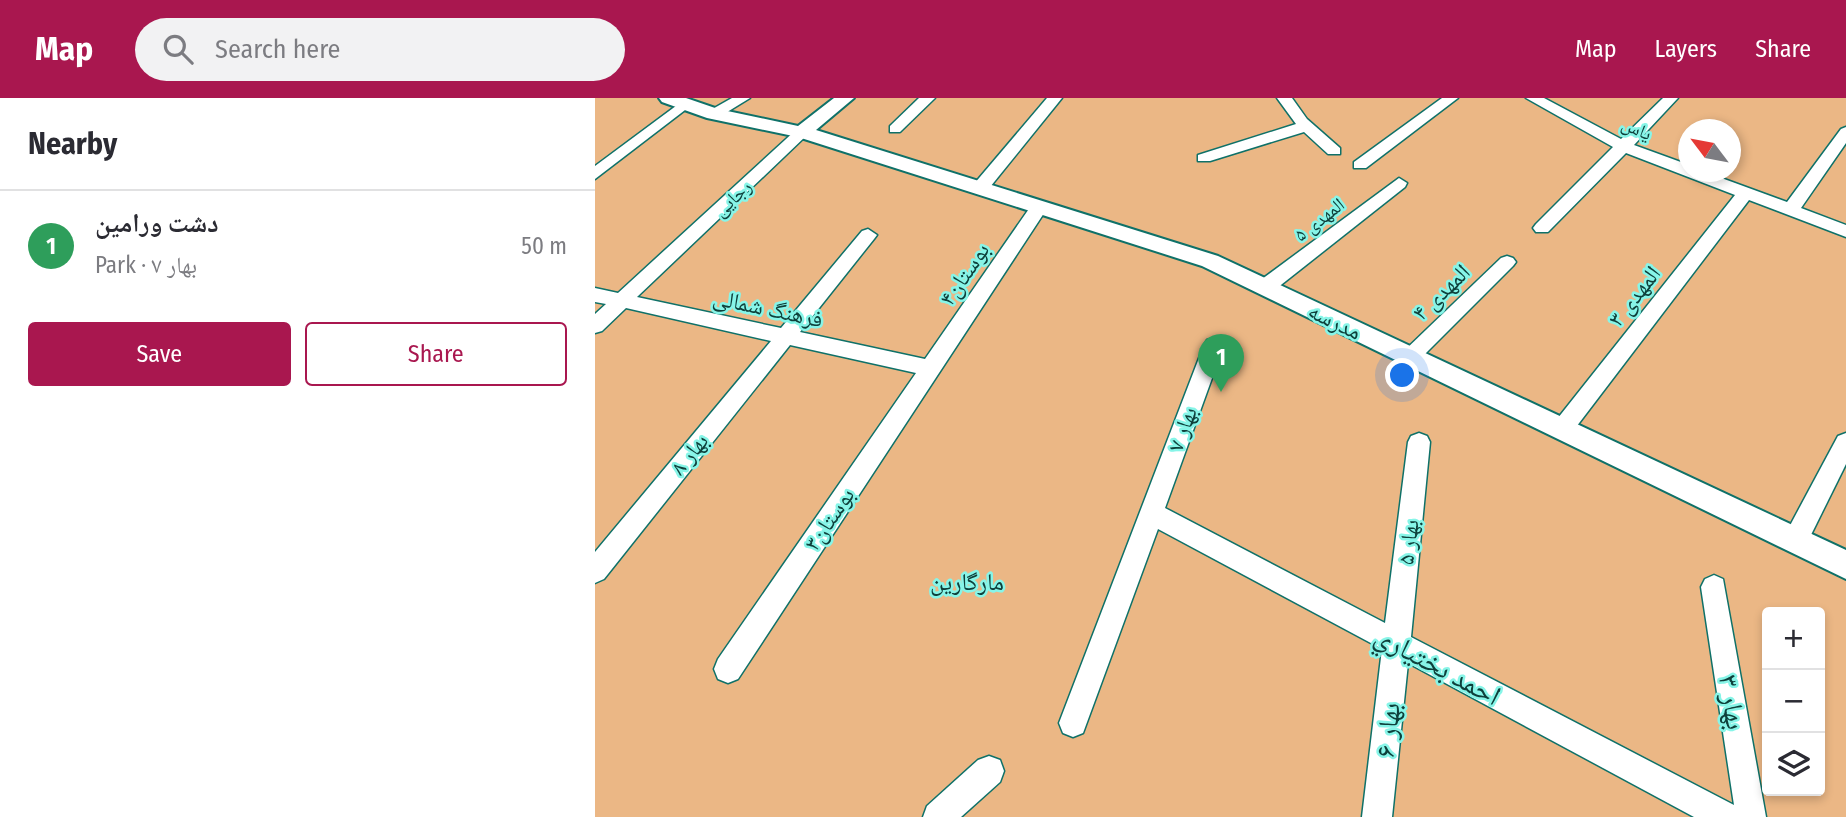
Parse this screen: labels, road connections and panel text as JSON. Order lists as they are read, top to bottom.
{
  "streets": {
    "street": [
      "یاس",
      "رجایی",
      "المهدی ۵",
      "بوستان۴",
      "المهدی ۴",
      "المهدی ۳",
      "فرهنگ شمالی",
      "مدرسه",
      "بهار ۷",
      "بهار ۸",
      "بوستان۳",
      "بهار ۵",
      "احمد بختياري",
      "بهار ۳",
      "بهار ۶"
    ]
  },
  "crossings": [
    ["یاس", "المهدی ۳"],
    ["رجایی", "فرهنگ شمالی"],
    ["رجایی", "مدرسه"],
    ["المهدی ۵", "مدرسه"],
    ["بوستان۴", "فرهنگ شمالی"],
    ["بوستان۴", "مدرسه"],
    ["بوستان۴", "بوستان۳"],
    ["المهدی ۴", "مدرسه"],
    ["المهدی ۳", "مدرسه"],
    ["فرهنگ شمالی", "بهار ۸"],
    ["فرهنگ شمالی", "بوستان۳"],
    ["بهار ۷", "احمد بختياري"],
    ["بهار ۵", "احمد بختياري"],
    ["بهار ۵", "بهار ۶"],
    ["احمد بختياري", "بهار ۶"]
  ],
  "districts": ["مارگارین"],
  "north": "top left",
  "page": {
    "header": "Map",
    "search": "Search here",
    "nav": ["Map", "Layers", "Share"],
    "heading": "Nearby",
    "list": [
      {
        "mark": "1",
        "name": "دشت ورامین",
        "note": "Park · بهار ۷",
        "value": "50 m"
      }
    ],
    "buttons": ["Save", "Share"],
    "pins": "1",
    "map_buttons": ["+", "−"]
  }
}
